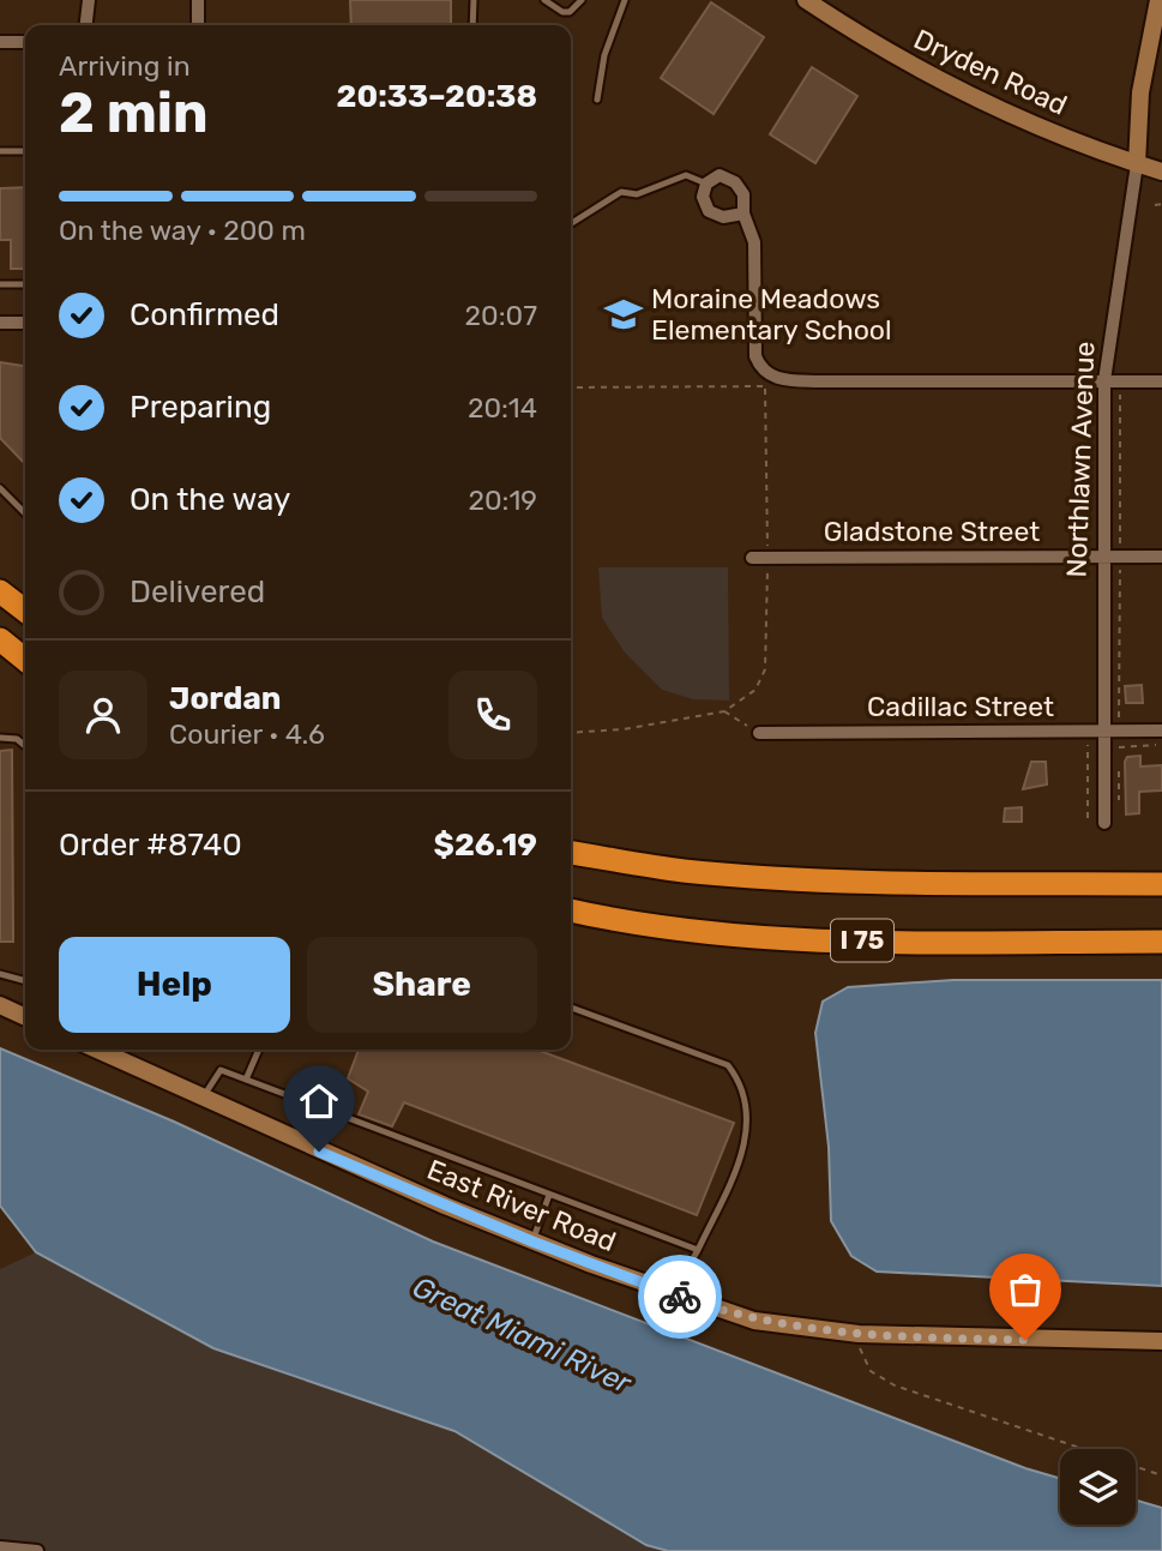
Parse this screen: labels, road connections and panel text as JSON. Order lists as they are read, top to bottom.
{
  "streets": {
    "highway": ["I 75"],
    "street": [
      "Dryden Road",
      "Northlawn Avenue",
      "Gladstone Street",
      "Cadillac Street",
      "East River Road"
    ]
  },
  "crossings": [
    ["Dryden Road", "Northlawn Avenue"],
    ["Northlawn Avenue", "Gladstone Street"],
    ["Northlawn Avenue", "Cadillac Street"]
  ],
  "water": ["Great Miami River"],
  "places": {
    "school or university": ["Moraine Meadows Elementary School"]
  },
  "page": {
    "heading": ["2 min", "Arriving in", "20:33–20:38"],
    "panel": [
      "Jordan",
      "Courier · 4.6",
      "Order #8740",
      "$26.19"
    ],
    "bar": "On the way · 200 m",
    "list": [
      ["Confirmed", "20:07"],
      ["Preparing", "20:14"],
      ["On the way", "20:19"],
      "Delivered"
    ],
    "buttons": ["Help", "Share"]
  }
}
